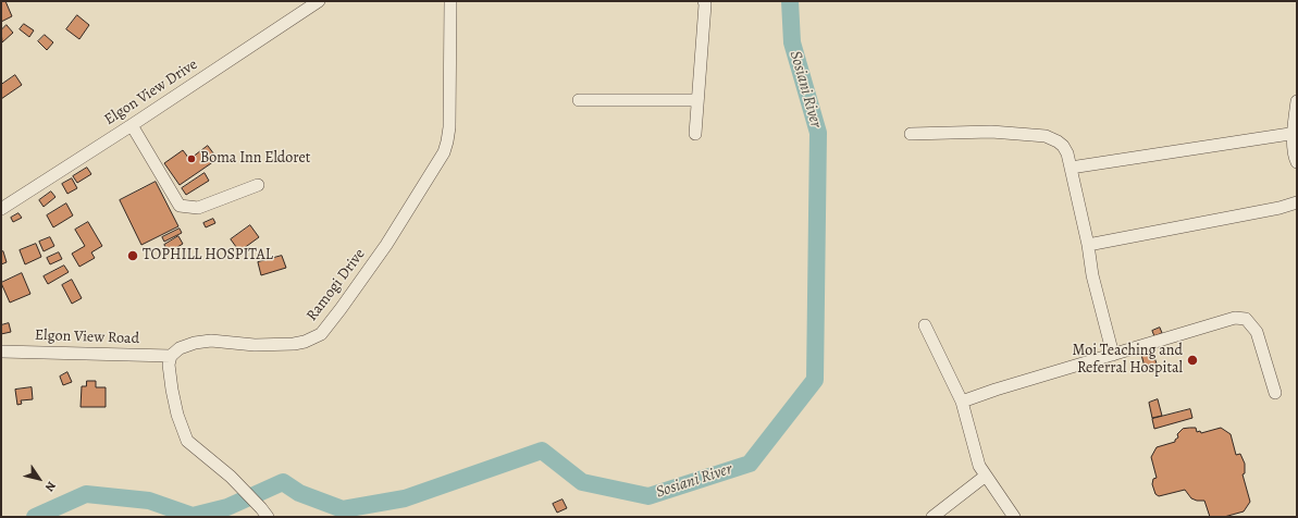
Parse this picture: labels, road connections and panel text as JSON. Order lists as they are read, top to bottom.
{
  "streets": {
    "street": ["Elgon View Drive", "Ramogi Drive", "Elgon View Road"]
  },
  "crossings": [
    ["Ramogi Drive", "Elgon View Road"]
  ],
  "water": ["Sosiani River"],
  "places": ["Boma Inn Eldoret", "TOPHILL HOSPITAL", "Moi Teaching and Referral Hospital"],
  "north": "bottom right"
}
